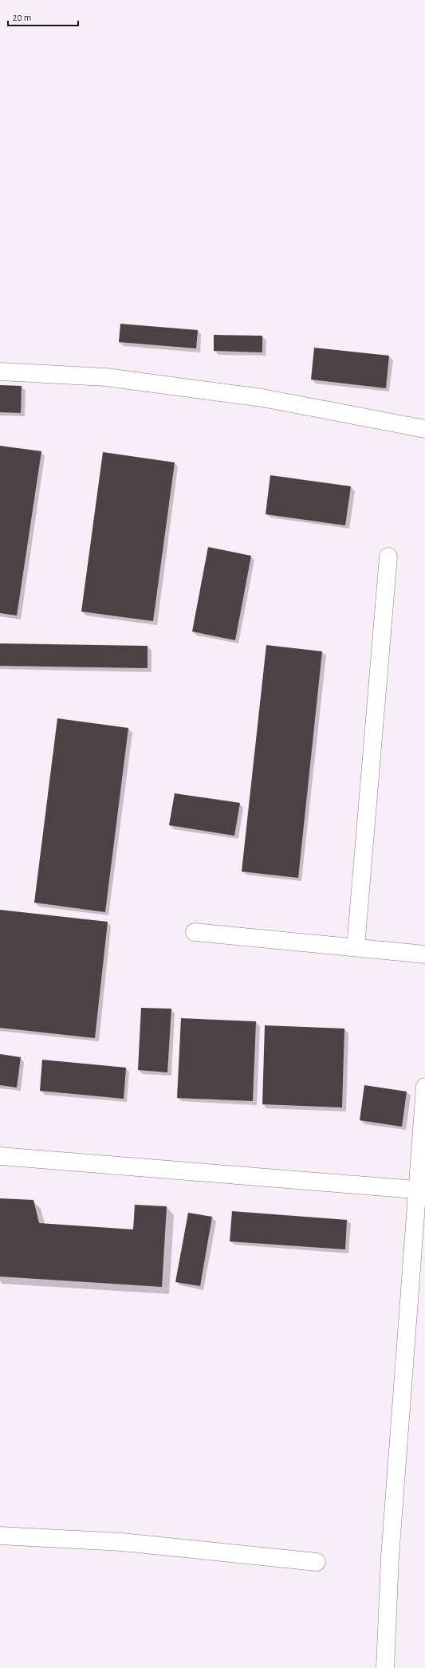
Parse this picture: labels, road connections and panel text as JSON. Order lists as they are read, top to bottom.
{
  "scale_bar": "20 m"
}
